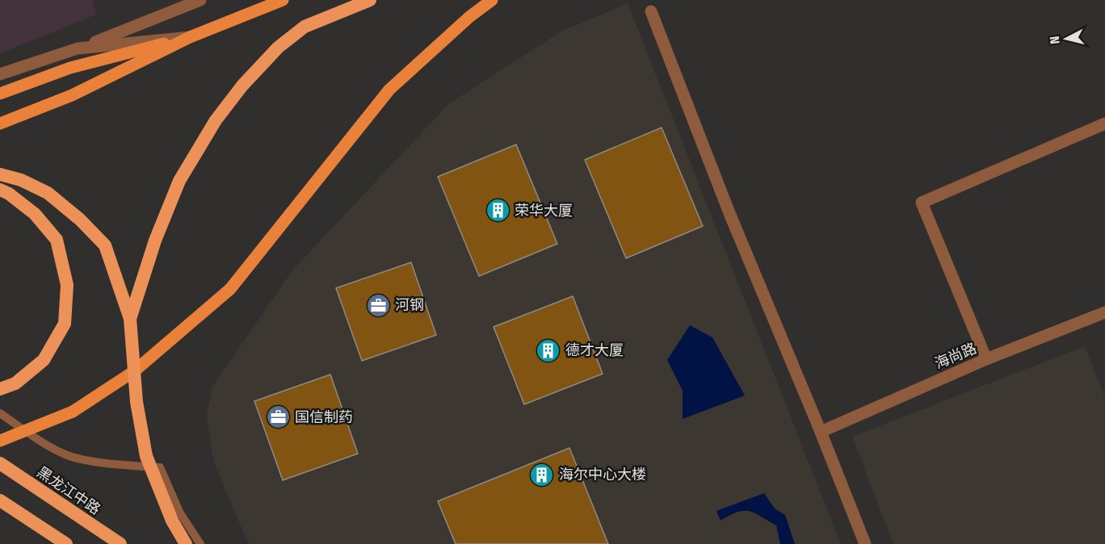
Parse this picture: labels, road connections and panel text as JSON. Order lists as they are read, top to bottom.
{
  "streets": {
    "highway": ["黑龙江中路"],
    "street": ["海尚路"]
  },
  "places": {
    "building": ["荣华大厦", "德才大厦", "海尔中心大楼"],
    "office": ["河钢", "国信制药"]
  },
  "north": "left"
}
